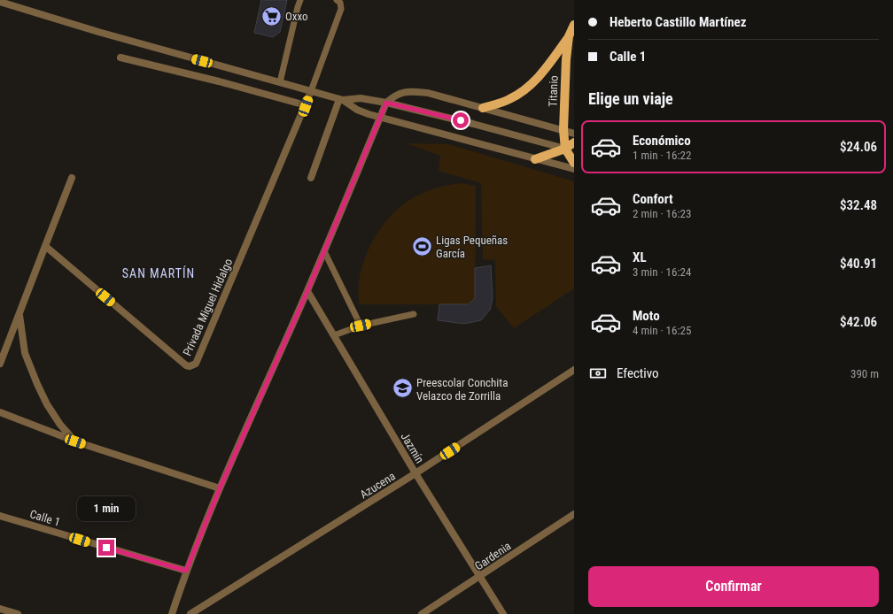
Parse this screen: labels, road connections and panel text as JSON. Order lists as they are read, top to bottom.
{
  "streets": {
    "main road": ["Titanio"],
    "street": [
      "Privada Miguel Hidalgo",
      "Jazmín",
      "Azucena",
      "Calle 1",
      "Gardenia"
    ]
  },
  "crossings": [
    ["Jazmín", "Azucena"],
    ["Jazmín", "Gardenia"]
  ],
  "districts": ["SAN MARTÍN"],
  "places": {
    "supermarket": ["Oxxo"],
    "sports": ["Ligas Pequeñas García"],
    "school or university": ["Preescolar Conchita Velazco de Zorrilla"]
  },
  "page": {
    "banner": ["Heberto Castillo Martínez", "Calle 1"],
    "heading": "Elige un viaje",
    "list": [
      {
        "name": "Económico",
        "note": "1 min · 16:22",
        "value": "$24.06"
      },
      {
        "name": "Confort",
        "note": "2 min · 16:23",
        "value": "$32.48"
      },
      {
        "name": "XL",
        "note": "3 min · 16:24",
        "value": "$40.91"
      },
      {
        "name": "Moto",
        "note": "4 min · 16:25",
        "value": "$42.06"
      }
    ],
    "pay": ["Efectivo", "390 m"],
    "bubble": "1 min",
    "buttons": "Confirmar"
  }
}
